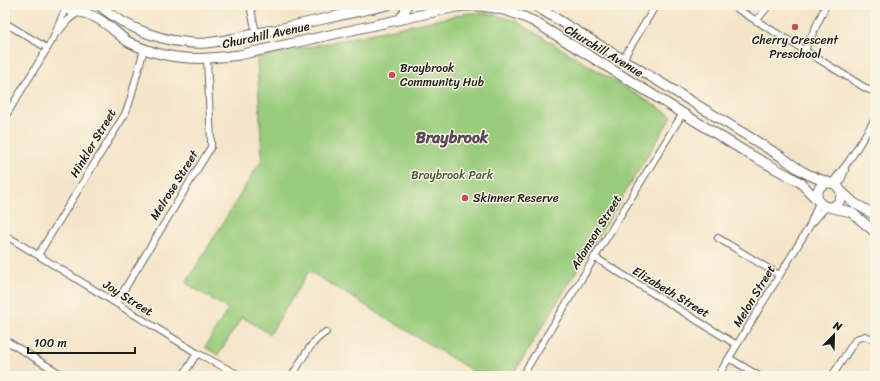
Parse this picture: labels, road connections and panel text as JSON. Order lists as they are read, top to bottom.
{
  "streets": {
    "main road": [
      "Churchill Avenue",
      "Hinkler Street",
      "Melrose Street",
      "Adamson Street"
    ],
    "street": ["Elizabeth Street", "Melon Street", "Joy Street"]
  },
  "crossings": [
    ["Churchill Avenue", "Hinkler Street"],
    ["Churchill Avenue", "Melrose Street"],
    ["Churchill Avenue", "Adamson Street"],
    ["Churchill Avenue", "Melon Street"],
    ["Hinkler Street", "Joy Street"],
    ["Melrose Street", "Joy Street"],
    ["Adamson Street", "Elizabeth Street"],
    ["Elizabeth Street", "Melon Street"]
  ],
  "districts": ["Braybrook"],
  "parks": ["Braybrook Park"],
  "places": ["Cherry Crescent Preschool", "Braybrook Community Hub", "Skinner Reserve"],
  "scale_bar": "100 m",
  "north": "top right"
}
